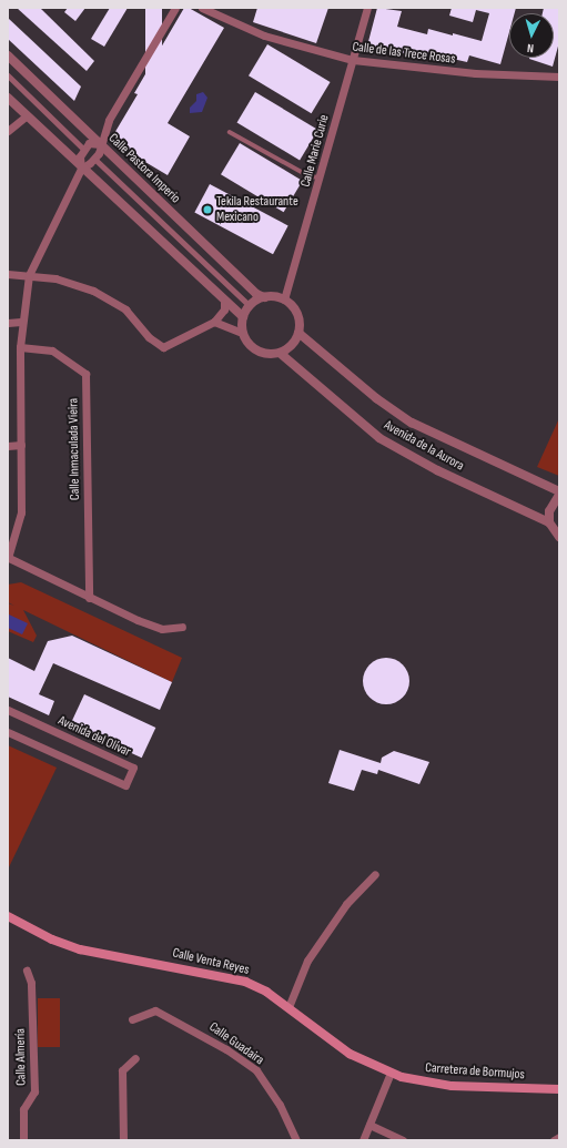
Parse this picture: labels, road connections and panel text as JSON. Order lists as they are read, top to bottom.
{
  "streets": {
    "main road": ["Calle Venta Reyes", "Carretera de Bormujos"],
    "street": [
      "Calle de las Trece Rosas",
      "Calle Marie Curie",
      "Calle Pastora Imperio",
      "Avenida de la Aurora",
      "Calle Inmaculada Vieira",
      "Avenida del Olivar",
      "Calle Guadaira",
      "Calle Almería"
    ]
  },
  "crossings": [
    ["Calle de las Trece Rosas", "Calle Marie Curie"],
    ["Calle Marie Curie", "Calle Pastora Imperio"],
    ["Calle Marie Curie", "Avenida de la Aurora"],
    ["Calle Pastora Imperio", "Avenida de la Aurora"],
    ["Calle Venta Reyes", "Carretera de Bormujos"]
  ],
  "places": ["Tekila Restaurante Mexicano"],
  "north": "bottom"
}
